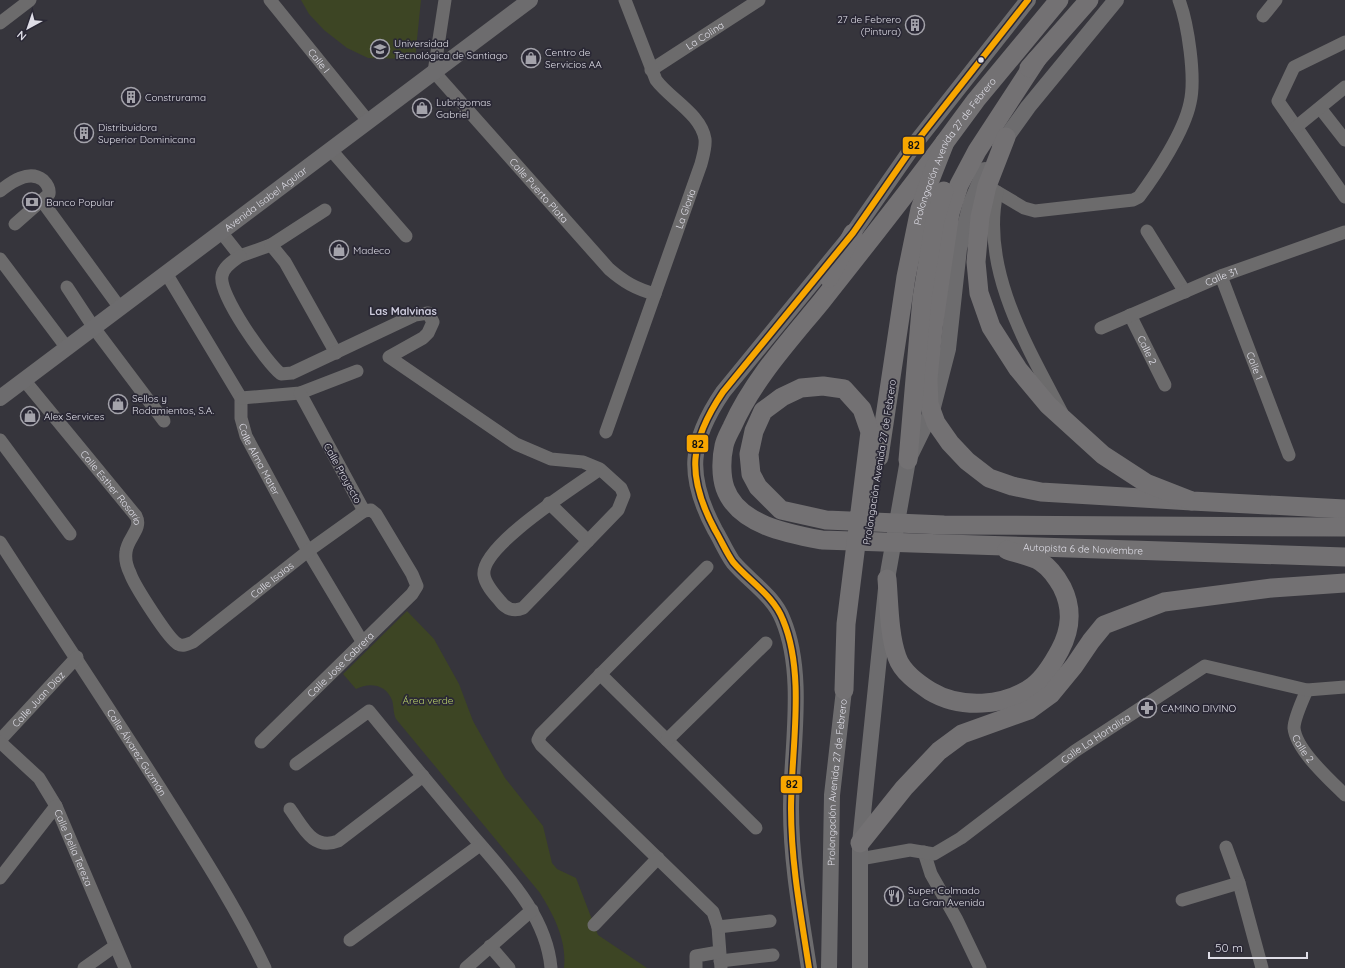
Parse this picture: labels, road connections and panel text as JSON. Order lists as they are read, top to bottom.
{
  "streets": {
    "highway": ["Prolongación Avenida 27 de Febrero", "Autopista 6 de Noviembre"],
    "main road": ["Avenida Isabel Aguiar"],
    "street": [
      "La Colina",
      "Calle I",
      "Calle Puerto Plata",
      "La Gloria",
      "Calle 31",
      "Calle 2",
      "Calle 1",
      "Calle Alma Mater",
      "Calle Proyecto",
      "Calle Esther Rosario",
      "Calle Isaias",
      "Calle Jose Cabrera",
      "Calle Juan Diaz",
      "Calle La Hortaliza",
      "Calle Álvarez Guzmán",
      "Calle Delia Tereza"
    ]
  },
  "crossings": [
    ["La Colina", "La Gloria"],
    ["Calle I", "Avenida Isabel Aguiar"],
    ["Prolongación Avenida 27 de Febrero", "Autopista 6 de Noviembre"],
    ["Prolongación Avenida 27 de Febrero", "Calle La Hortaliza"],
    ["Calle Puerto Plata", "Avenida Isabel Aguiar"],
    ["Calle Puerto Plata", "La Gloria"],
    ["Avenida Isabel Aguiar", "Calle Esther Rosario"],
    ["Calle 31", "Calle 2"],
    ["Calle 31", "Calle 1"],
    ["Calle 2", "Calle La Hortaliza"],
    ["Calle Alma Mater", "Calle Isaias"],
    ["Calle Alma Mater", "Calle Jose Cabrera"],
    ["Calle Proyecto", "Calle Isaias"],
    ["Calle Proyecto", "Calle Jose Cabrera"],
    ["Calle Esther Rosario", "Calle Isaias"],
    ["Calle Juan Diaz", "Calle Álvarez Guzmán"],
    ["Calle Juan Diaz", "Calle Delia Tereza"]
  ],
  "districts": ["Las Malvinas"],
  "parks": ["Área verde"],
  "places": {
    "building": ["27 de Febrero (Pintura)", "Construrama", "Distribuidora Superior Dominicana"],
    "school or university": ["Universidad Tecnológica de Santiago"],
    "shop": [
      "Centro de Servicios AA",
      "Lubrigomas Gabriel",
      "Madeco",
      "Sellos y Rodamientos, S.A.",
      "Alex Services"
    ],
    "bank": ["Banco Popular"],
    "pharmacy": ["CAMINO DIVINO"],
    "restaurant": ["Super Colmado La Gran Avenida"]
  },
  "lines": ["transit line 82"],
  "scale_bar": "50 m",
  "north": "bottom left"
}
